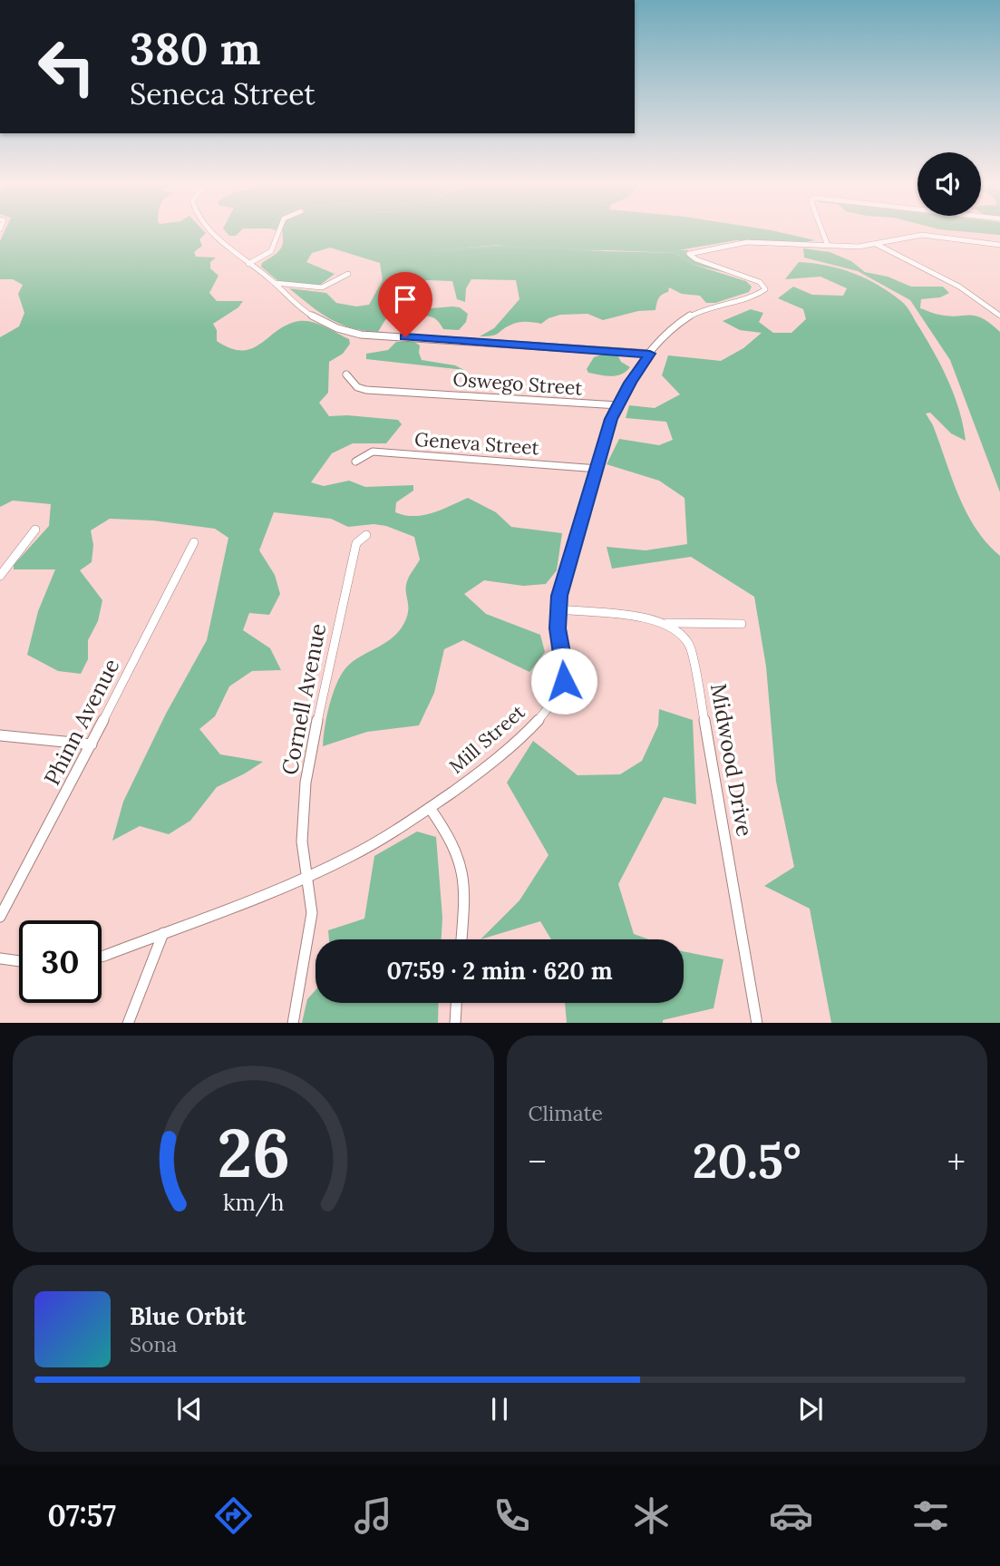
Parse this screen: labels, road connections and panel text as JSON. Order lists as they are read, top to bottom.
{
  "streets": {
    "street": [
      "Oswego Street",
      "Geneva Street",
      "Cornell Avenue",
      "Phinn Avenue",
      "Mill Street",
      "Midwood Drive"
    ]
  },
  "crossings": [
    ["Oswego Street", "Mill Street"],
    ["Geneva Street", "Mill Street"],
    ["Cornell Avenue", "Mill Street"],
    ["Mill Street", "Midwood Drive"]
  ],
  "page": {
    "turn": ["380 m", "Seneca Street"],
    "limit": "30",
    "trip": "07:59 · 2 min · 620 m",
    "tile": "Climate",
    "heat": ["−", "20.5°", "+"],
    "song": ["Blue Orbit", "Sona"],
    "tabs": "07:57",
    "gauge": ["26", "km/h"]
  }
}
